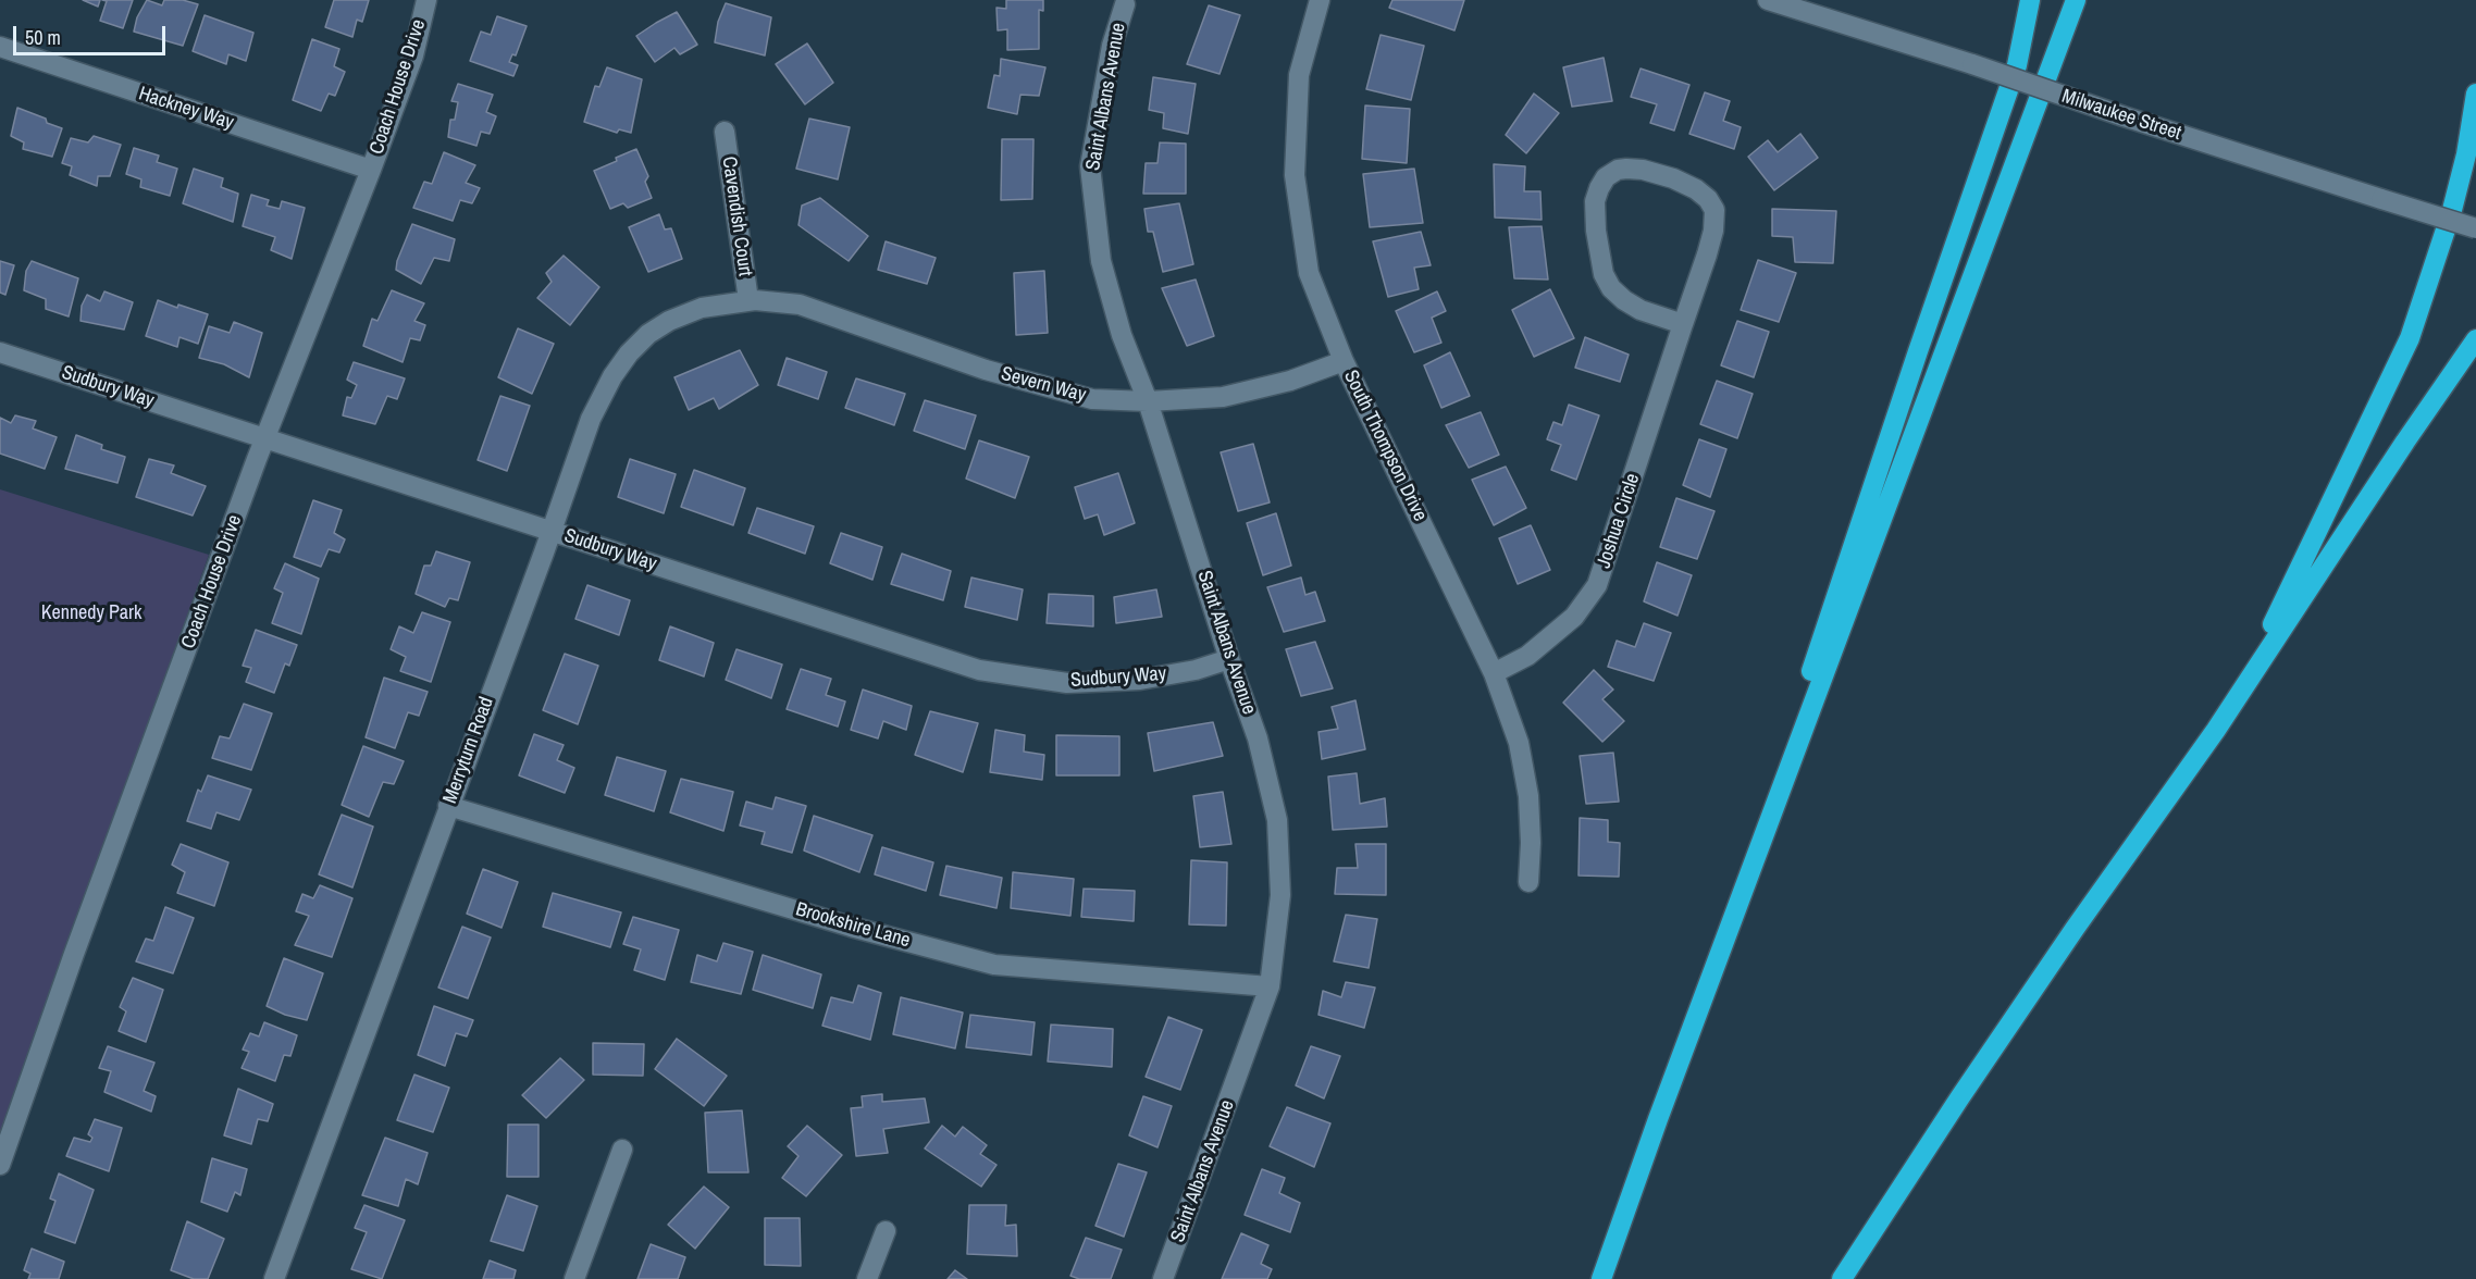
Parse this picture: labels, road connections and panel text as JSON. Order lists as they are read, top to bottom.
{
  "streets": {
    "street": [
      "Coach House Drive",
      "Saint Albans Avenue",
      "Hackney Way",
      "Milwaukee Street",
      "Cavendish Court",
      "Severn Way",
      "Sudbury Way",
      "South Thompson Drive",
      "Joshua Circle",
      "Merryturn Road",
      "Brookshire Lane"
    ]
  },
  "crossings": [
    ["Coach House Drive", "Hackney Way"],
    ["Coach House Drive", "Sudbury Way"],
    ["Saint Albans Avenue", "Severn Way"],
    ["Saint Albans Avenue", "Sudbury Way"],
    ["Saint Albans Avenue", "Brookshire Lane"],
    ["Cavendish Court", "Severn Way"],
    ["Cavendish Court", "Merryturn Road"],
    ["Severn Way", "South Thompson Drive"],
    ["Severn Way", "Merryturn Road"],
    ["Sudbury Way", "Merryturn Road"],
    ["South Thompson Drive", "Joshua Circle"],
    ["Merryturn Road", "Brookshire Lane"]
  ],
  "parks": ["Kennedy Park"],
  "scale_bar": "50 m"
}
